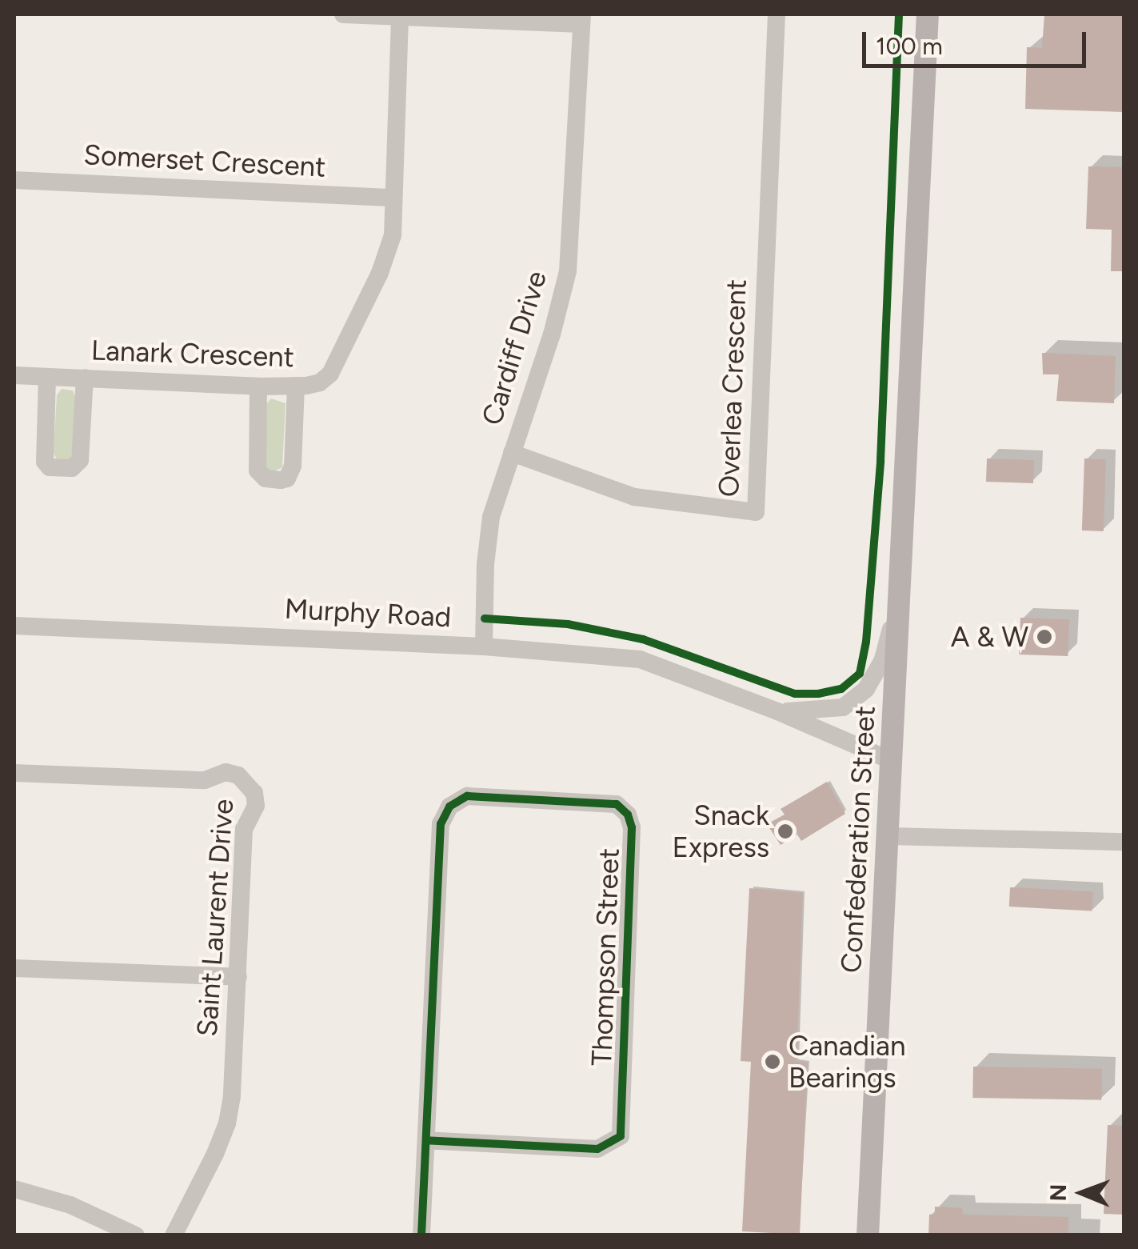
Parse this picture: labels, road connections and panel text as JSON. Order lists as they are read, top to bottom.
{
  "streets": {
    "main road": ["Confederation Street"],
    "street": [
      "Somerset Crescent",
      "Cardiff Drive",
      "Lanark Crescent",
      "Overlea Crescent",
      "Murphy Road",
      "Saint Laurent Drive",
      "Thompson Street"
    ]
  },
  "crossings": [
    ["Somerset Crescent", "Lanark Crescent"],
    ["Cardiff Drive", "Overlea Crescent"],
    ["Cardiff Drive", "Murphy Road"],
    ["Murphy Road", "Confederation Street"]
  ],
  "places": ["A & W", "Snack Express", "Canadian Bearings"],
  "scale_bar": "100 m",
  "north": "left"
}
